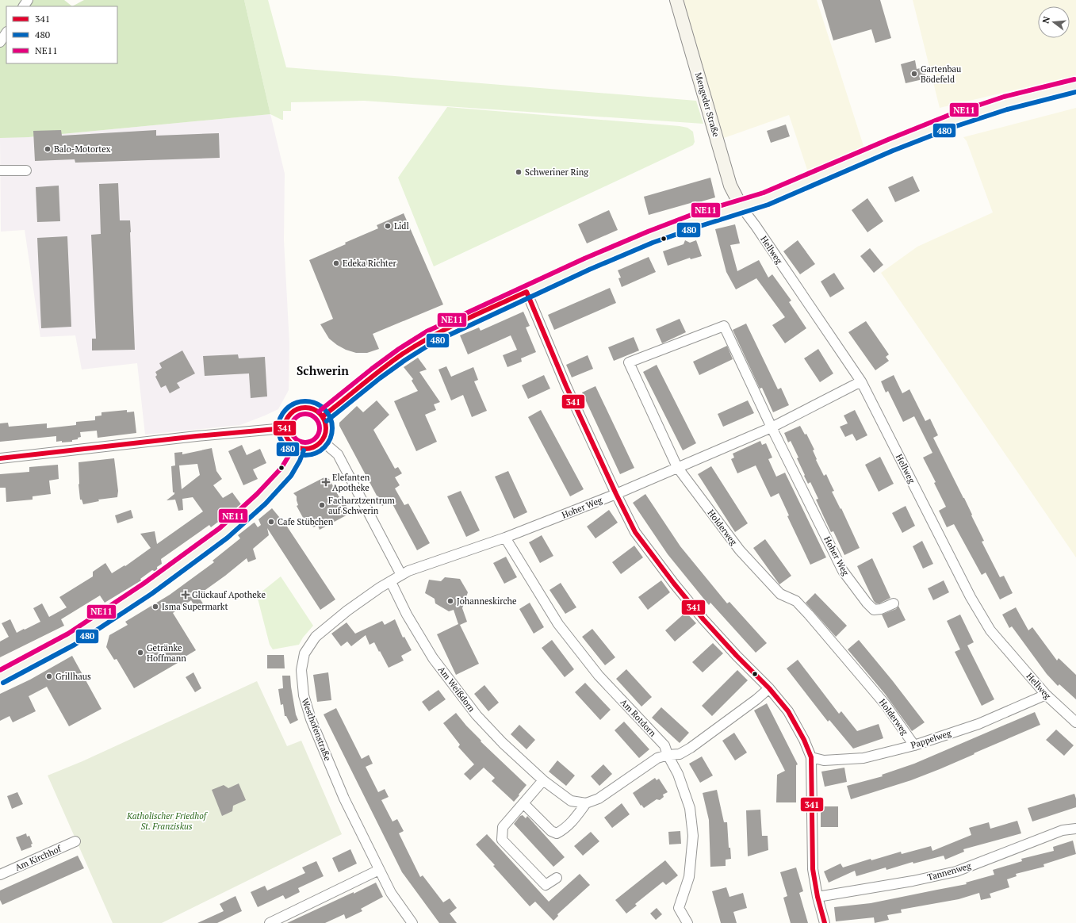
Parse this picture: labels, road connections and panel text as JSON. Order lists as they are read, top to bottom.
{
  "streets": {
    "main road": ["Mengeder Straße"],
    "street": [
      "Hellweg",
      "Hoher Weg",
      "Holderweg",
      "Am Weißdorn",
      "Am Rotdorn",
      "Westhofenstraße",
      "Pappelweg",
      "Am Kirchhof",
      "Tannenweg"
    ]
  },
  "crossings": [
    ["Mengeder Straße", "Hellweg"],
    ["Hellweg", "Hoher Weg"],
    ["Hellweg", "Pappelweg"],
    ["Hoher Weg", "Holderweg"],
    ["Hoher Weg", "Am Weißdorn"],
    ["Hoher Weg", "Am Rotdorn"],
    ["Hoher Weg", "Westhofenstraße"],
    ["Holderweg", "Pappelweg"],
    ["Am Weißdorn", "Westhofenstraße"]
  ],
  "districts": ["Schwerin"],
  "parks": ["Katholischer Friedhof St. Franziskus"],
  "places": {
    "other": [
      "Gartenbau Bödefeld",
      "Balo-Motortex",
      "Schweriner Ring",
      "Lidl",
      "Edeka Richter",
      "Facharztzentrum auf Schwerin",
      "Cafe Stübchen",
      "Johanneskirche",
      "Isma Supermarkt",
      "Getränke Hoffmann",
      "Grillhaus"
    ],
    "health": ["Elefanten Apotheke", "Glückauf Apotheke"]
  },
  "lines": ["transit line NE11", "transit line 480", "transit line 341"],
  "legend": ["341", "480", "NE11"],
  "north": "left"
}
